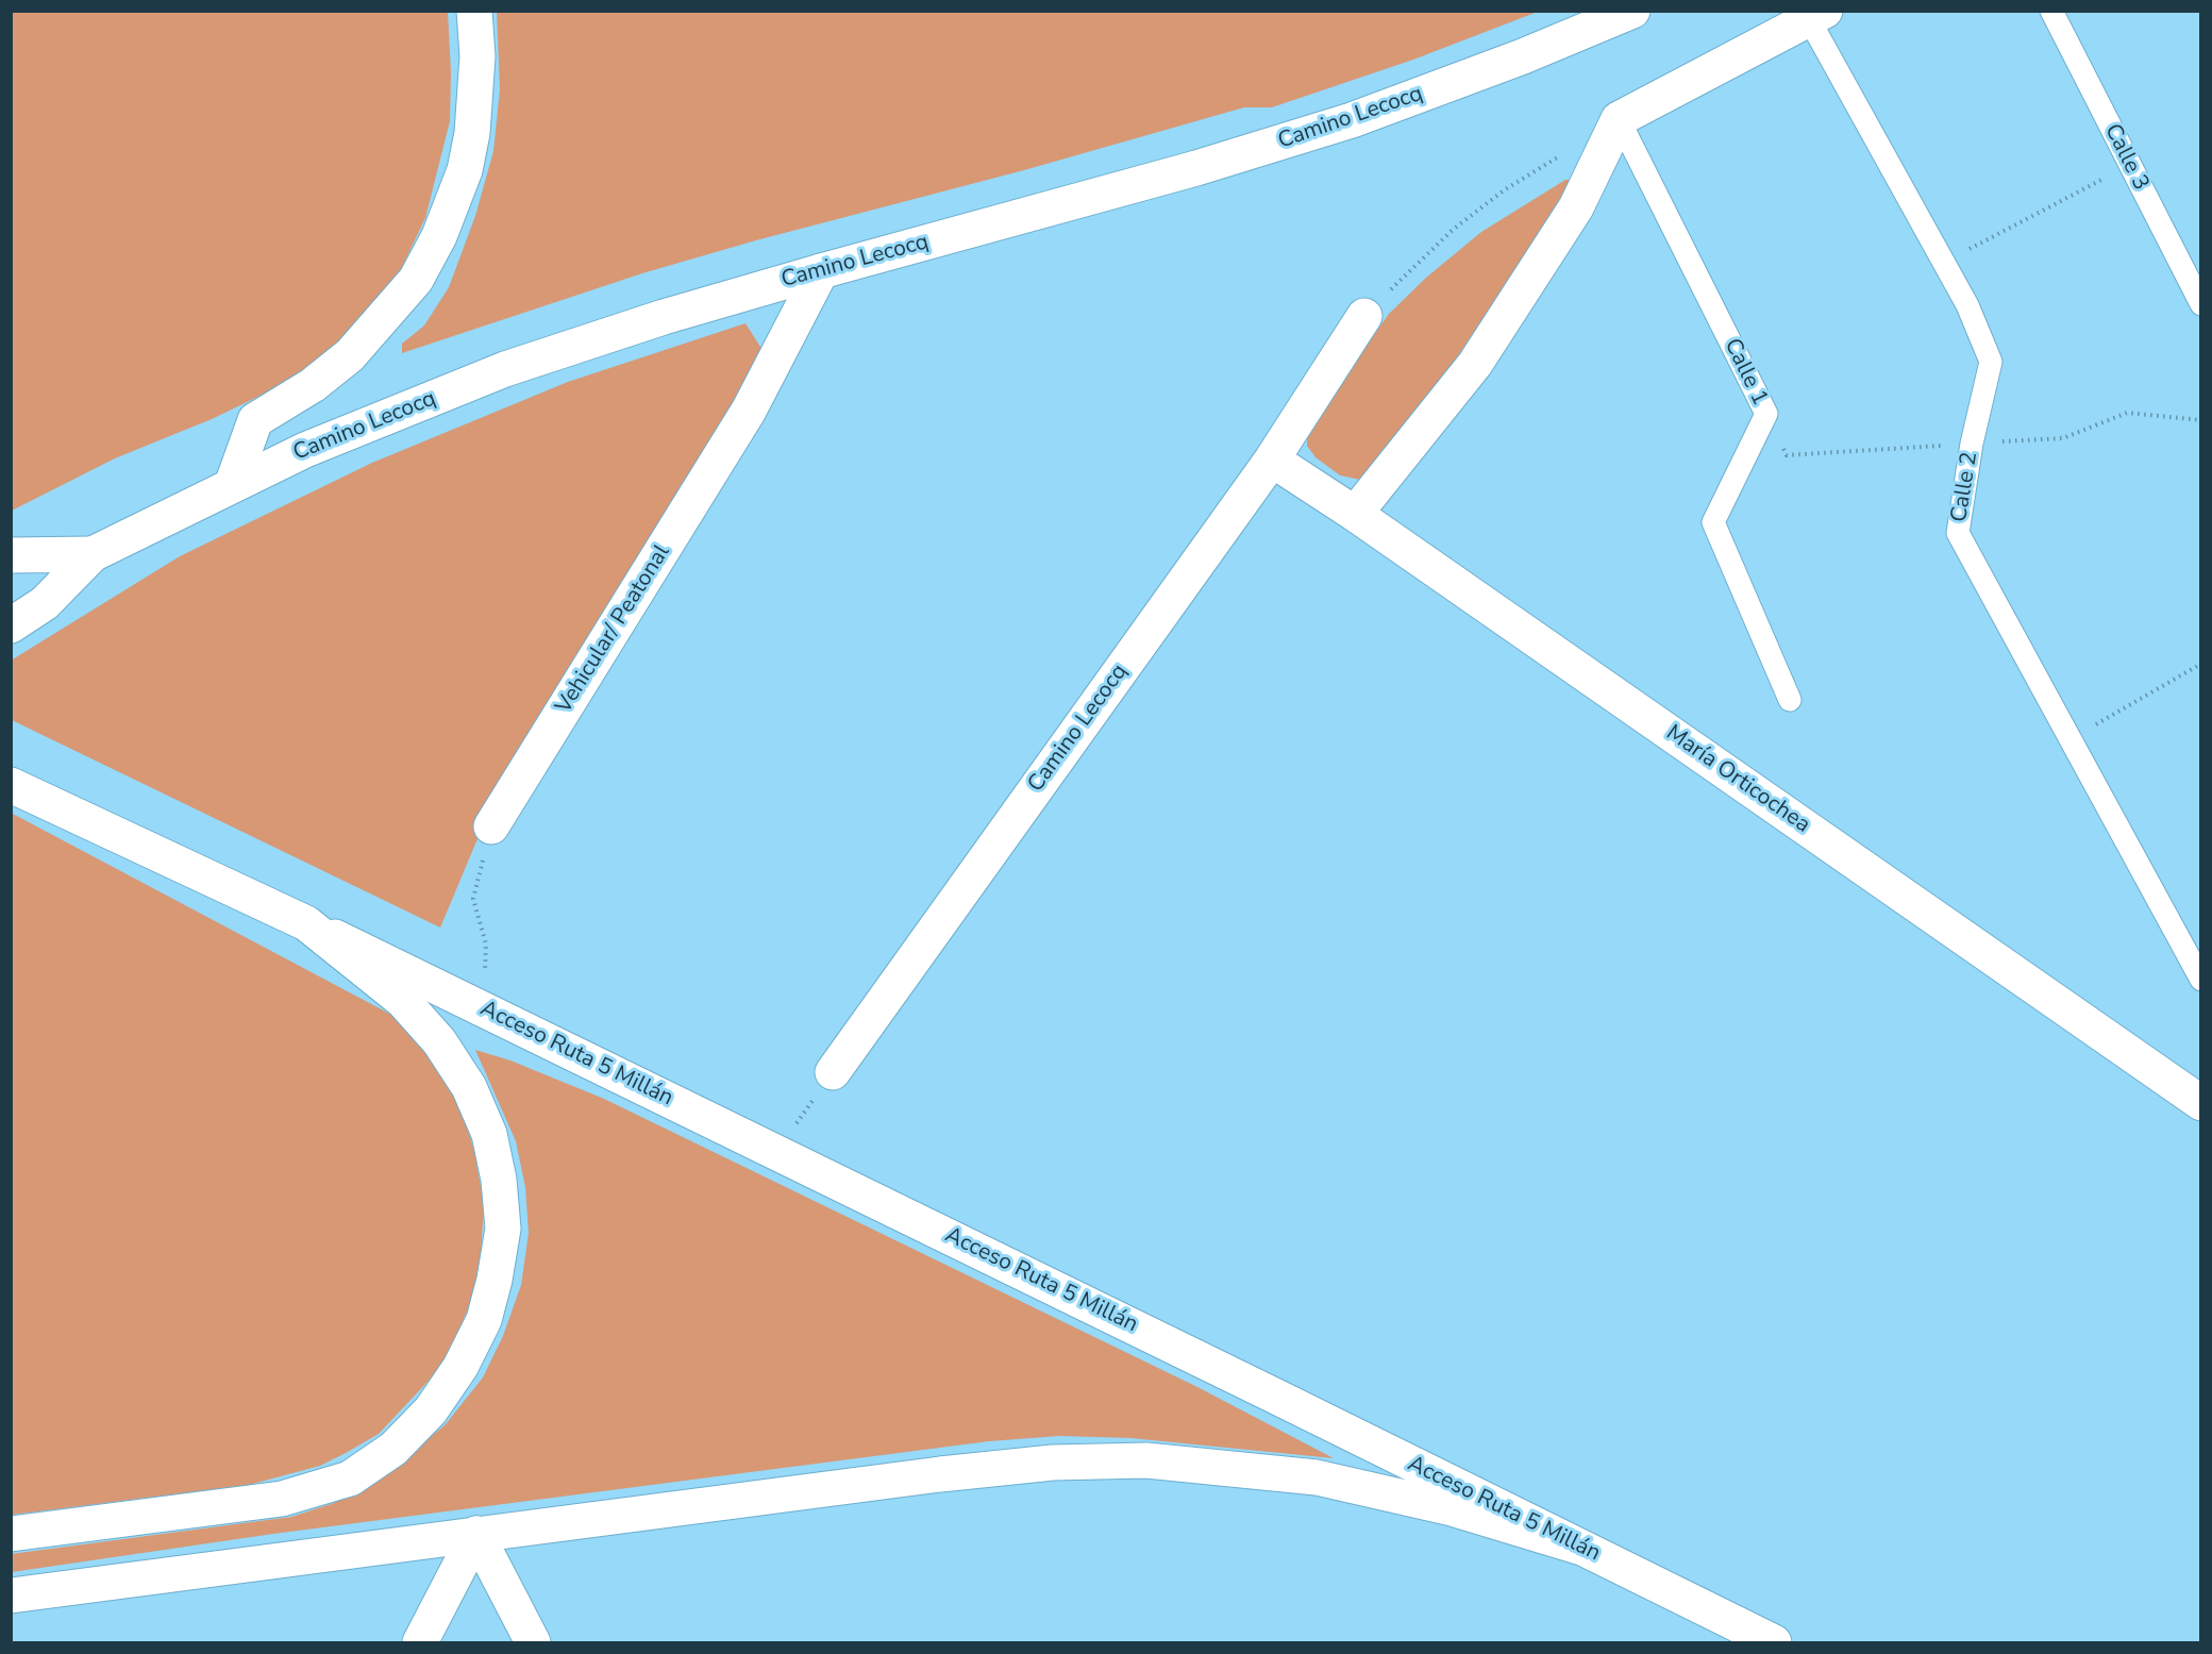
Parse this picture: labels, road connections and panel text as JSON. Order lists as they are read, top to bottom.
{
  "streets": {
    "main road": [
      "Camino Lecocq",
      "Vehicular/ Peatonal",
      "María Orticochea",
      "Acceso Ruta 5 Millán"
    ],
    "lane": ["Calle 3", "Calle 1", "Calle 2"]
  },
  "crossings": [
    ["Camino Lecocq", "Vehicular/ Peatonal"],
    ["Camino Lecocq", "María Orticochea"]
  ]
}
